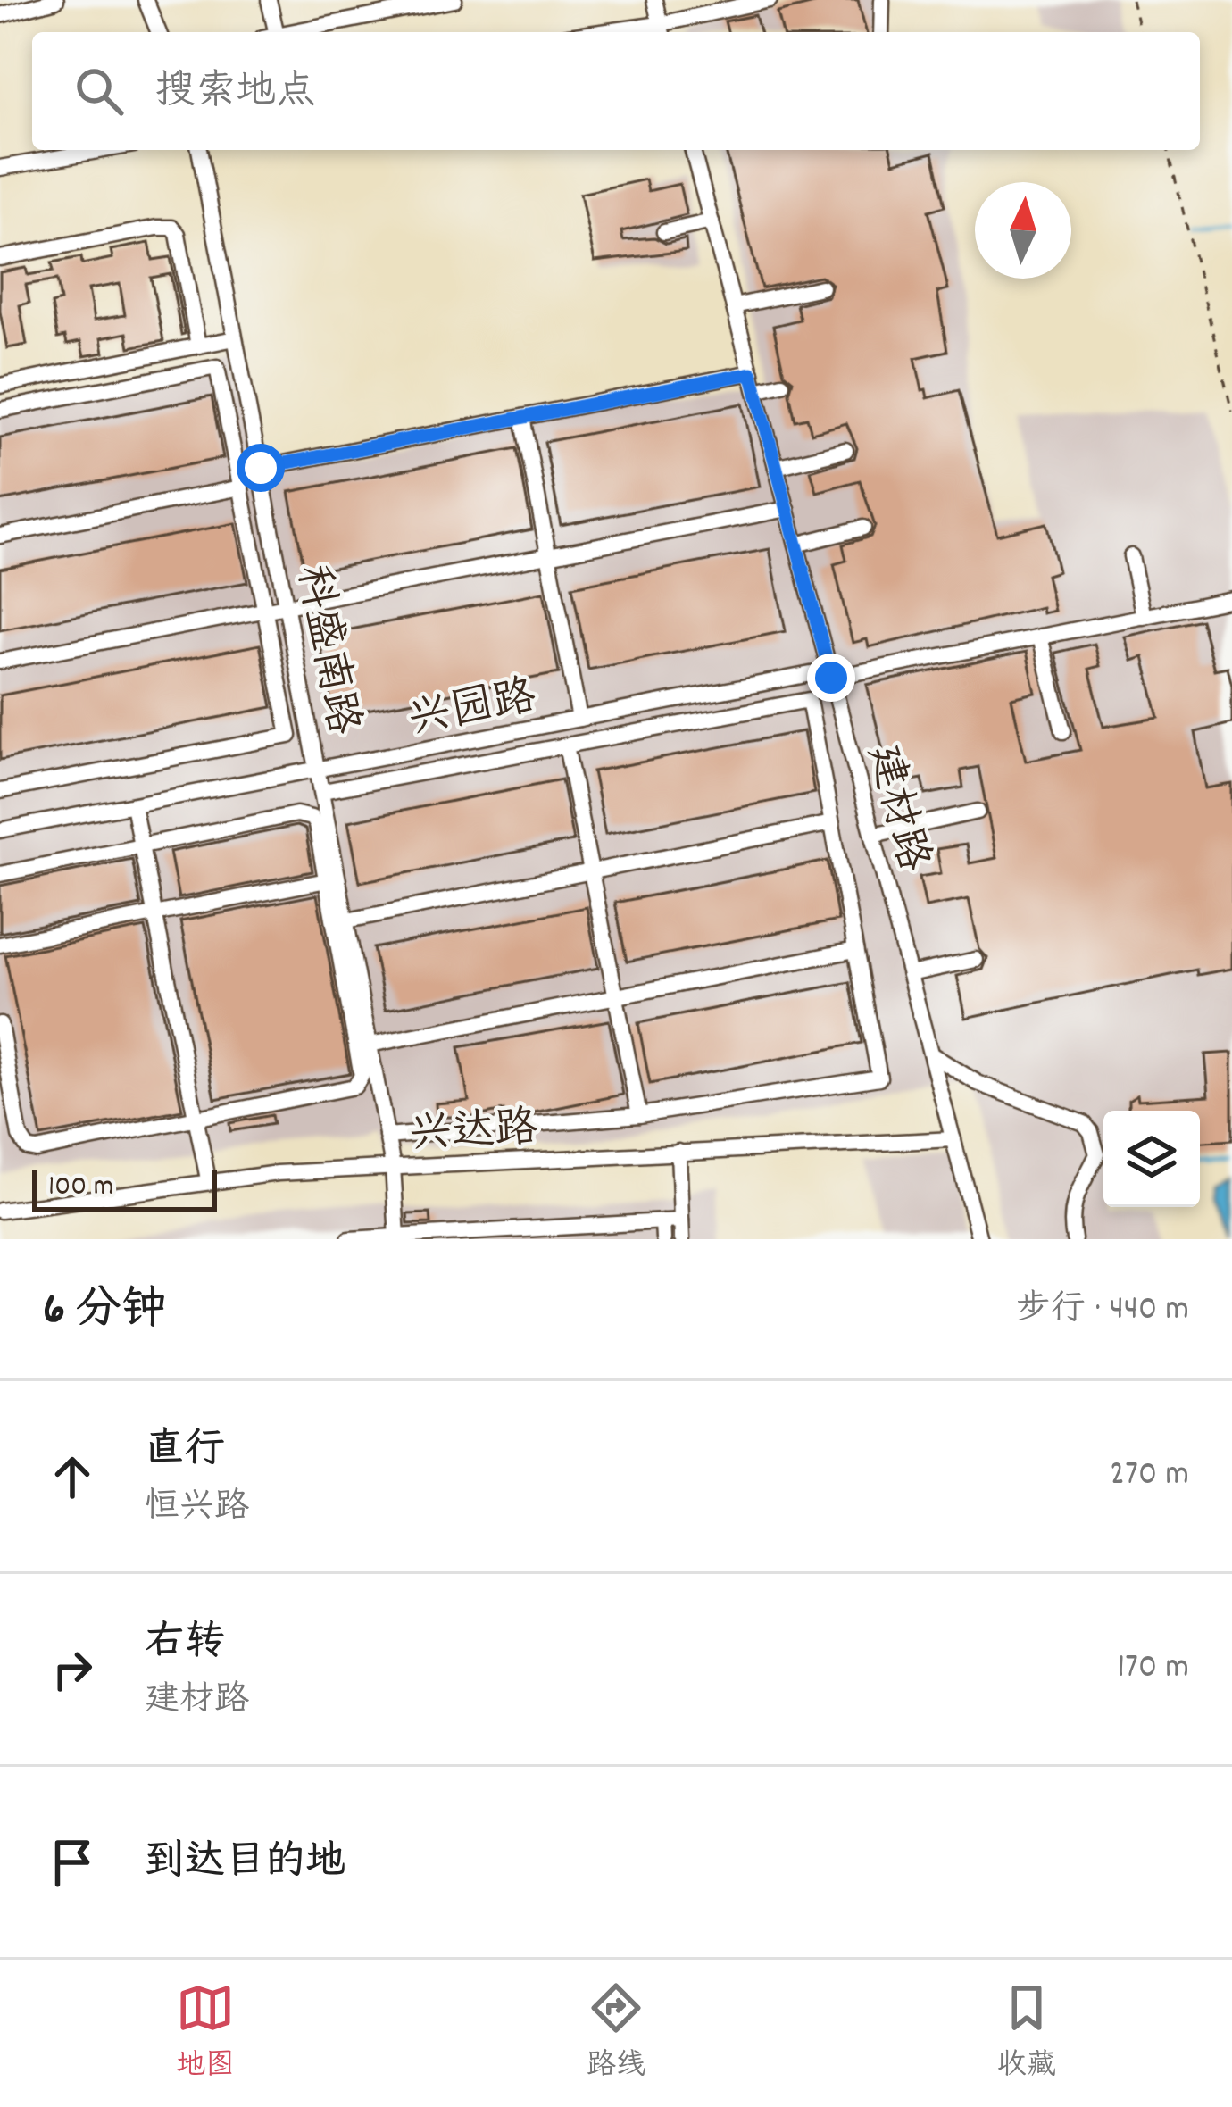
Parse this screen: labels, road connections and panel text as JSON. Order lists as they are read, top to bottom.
{
  "streets": {
    "street": [
      "科盛南路",
      "兴园路",
      "建材路",
      "兴达路"
    ]
  },
  "crossings": [
    ["科盛南路", "兴园路"],
    ["科盛南路", "兴达路"],
    ["兴园路", "建材路"],
    ["建材路", "兴达路"]
  ],
  "scale_bar": "100 m",
  "north": "top",
  "page": {
    "search": "搜索地点",
    "scale": "100 m",
    "heading": ["6 分钟", "步行 · 440 m"],
    "list": [
      ["直行", "恒兴路", "270 m"],
      ["右转", "建材路", "170 m"],
      "到达目的地"
    ],
    "nav": ["地图", "路线", "收藏"]
  }
}
